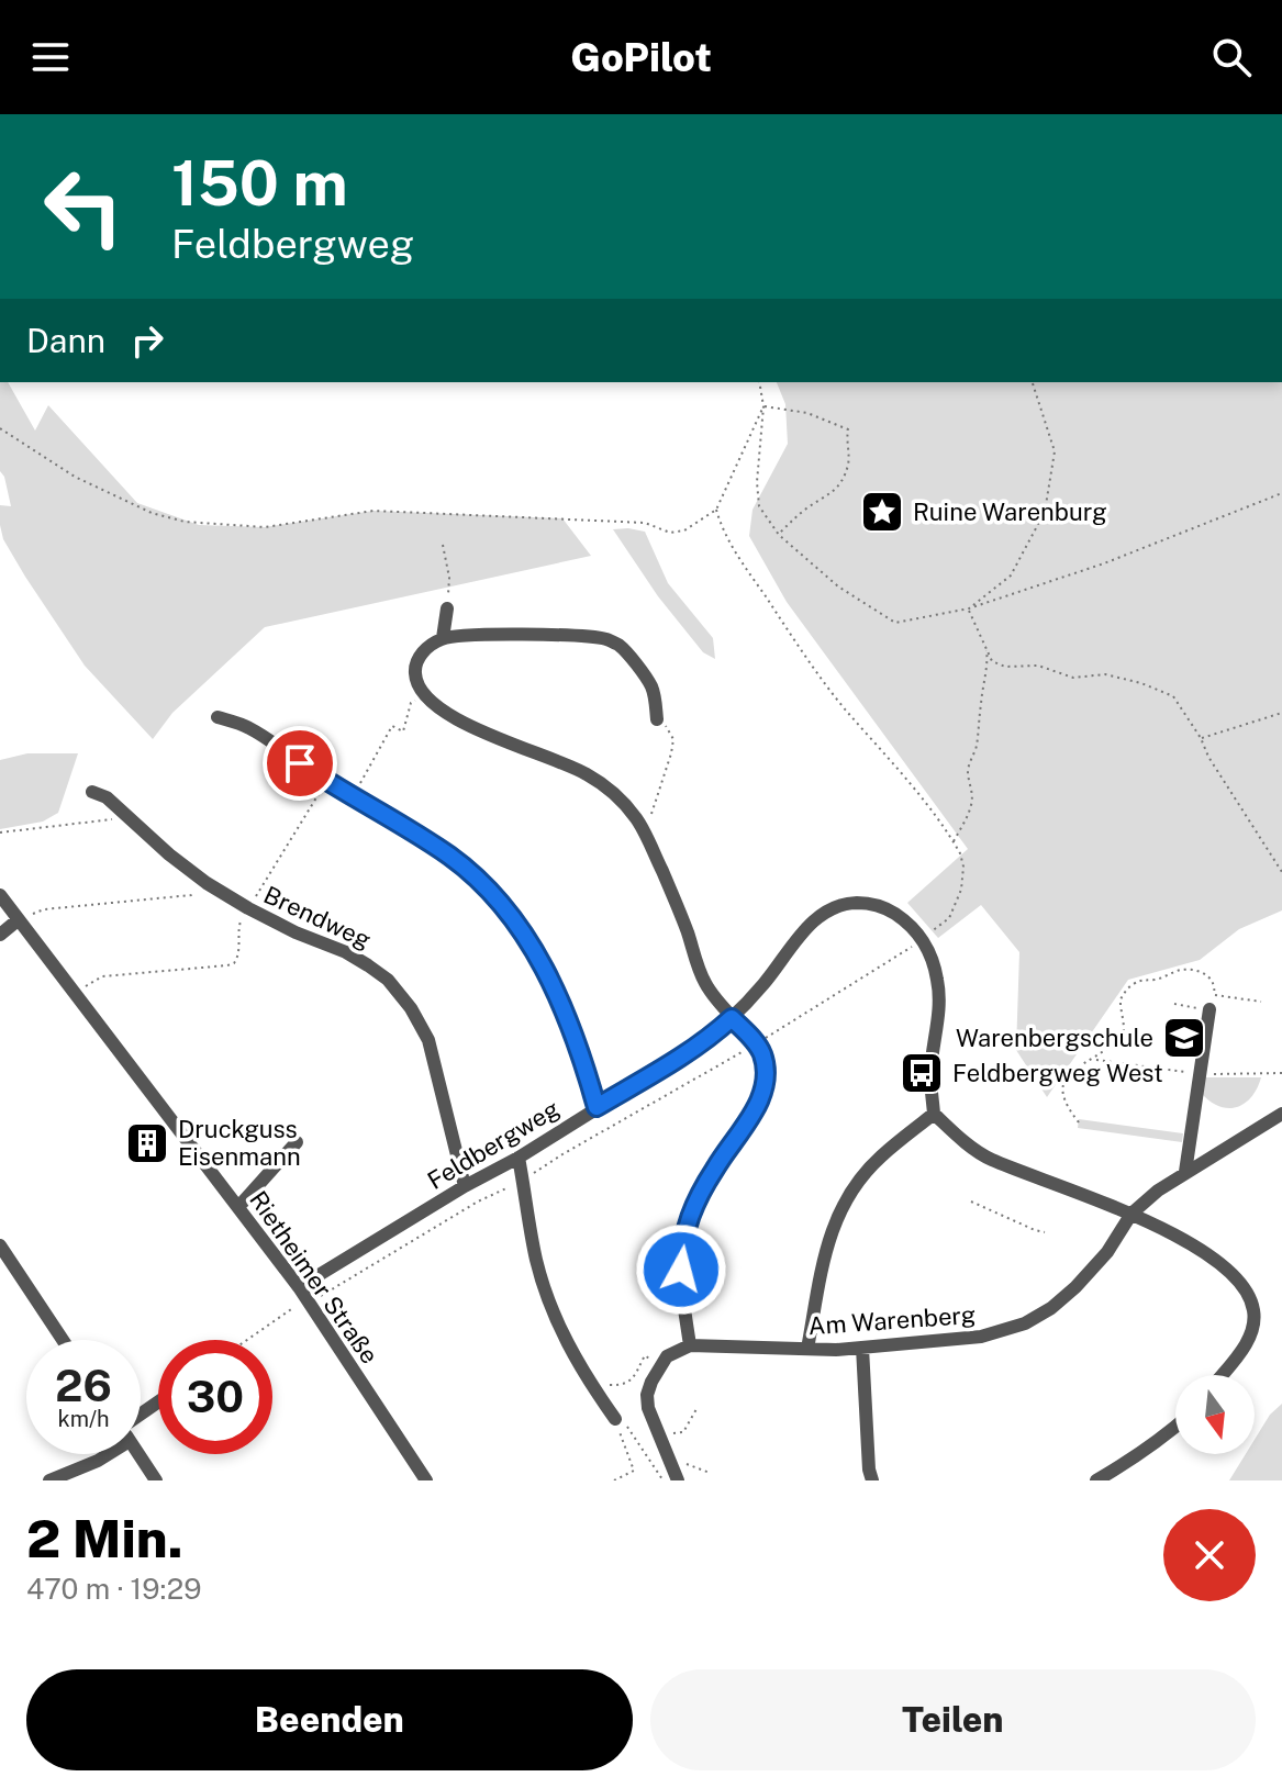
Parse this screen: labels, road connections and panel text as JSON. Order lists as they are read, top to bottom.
{
  "streets": {
    "street": [
      "Brendweg",
      "Feldbergweg",
      "Rietheimer Straße",
      "Am Warenberg"
    ]
  },
  "crossings": [
    ["Brendweg", "Feldbergweg"],
    ["Feldbergweg", "Rietheimer Straße"]
  ],
  "places": {
    "place": ["Ruine Warenburg"],
    "school or university": ["Warenbergschule"],
    "bus stop": ["Feldbergweg West"],
    "building": ["Druckguss Eisenmann"]
  },
  "north": "bottom",
  "page": {
    "header": "GoPilot",
    "turn": ["150 m", "Feldbergweg"],
    "then": "Dann",
    "speed": "26 km/h",
    "limit": "30",
    "heading": ["2 Min.", "470 m · 19:29"],
    "buttons": ["Beenden", "Teilen"]
  }
}
